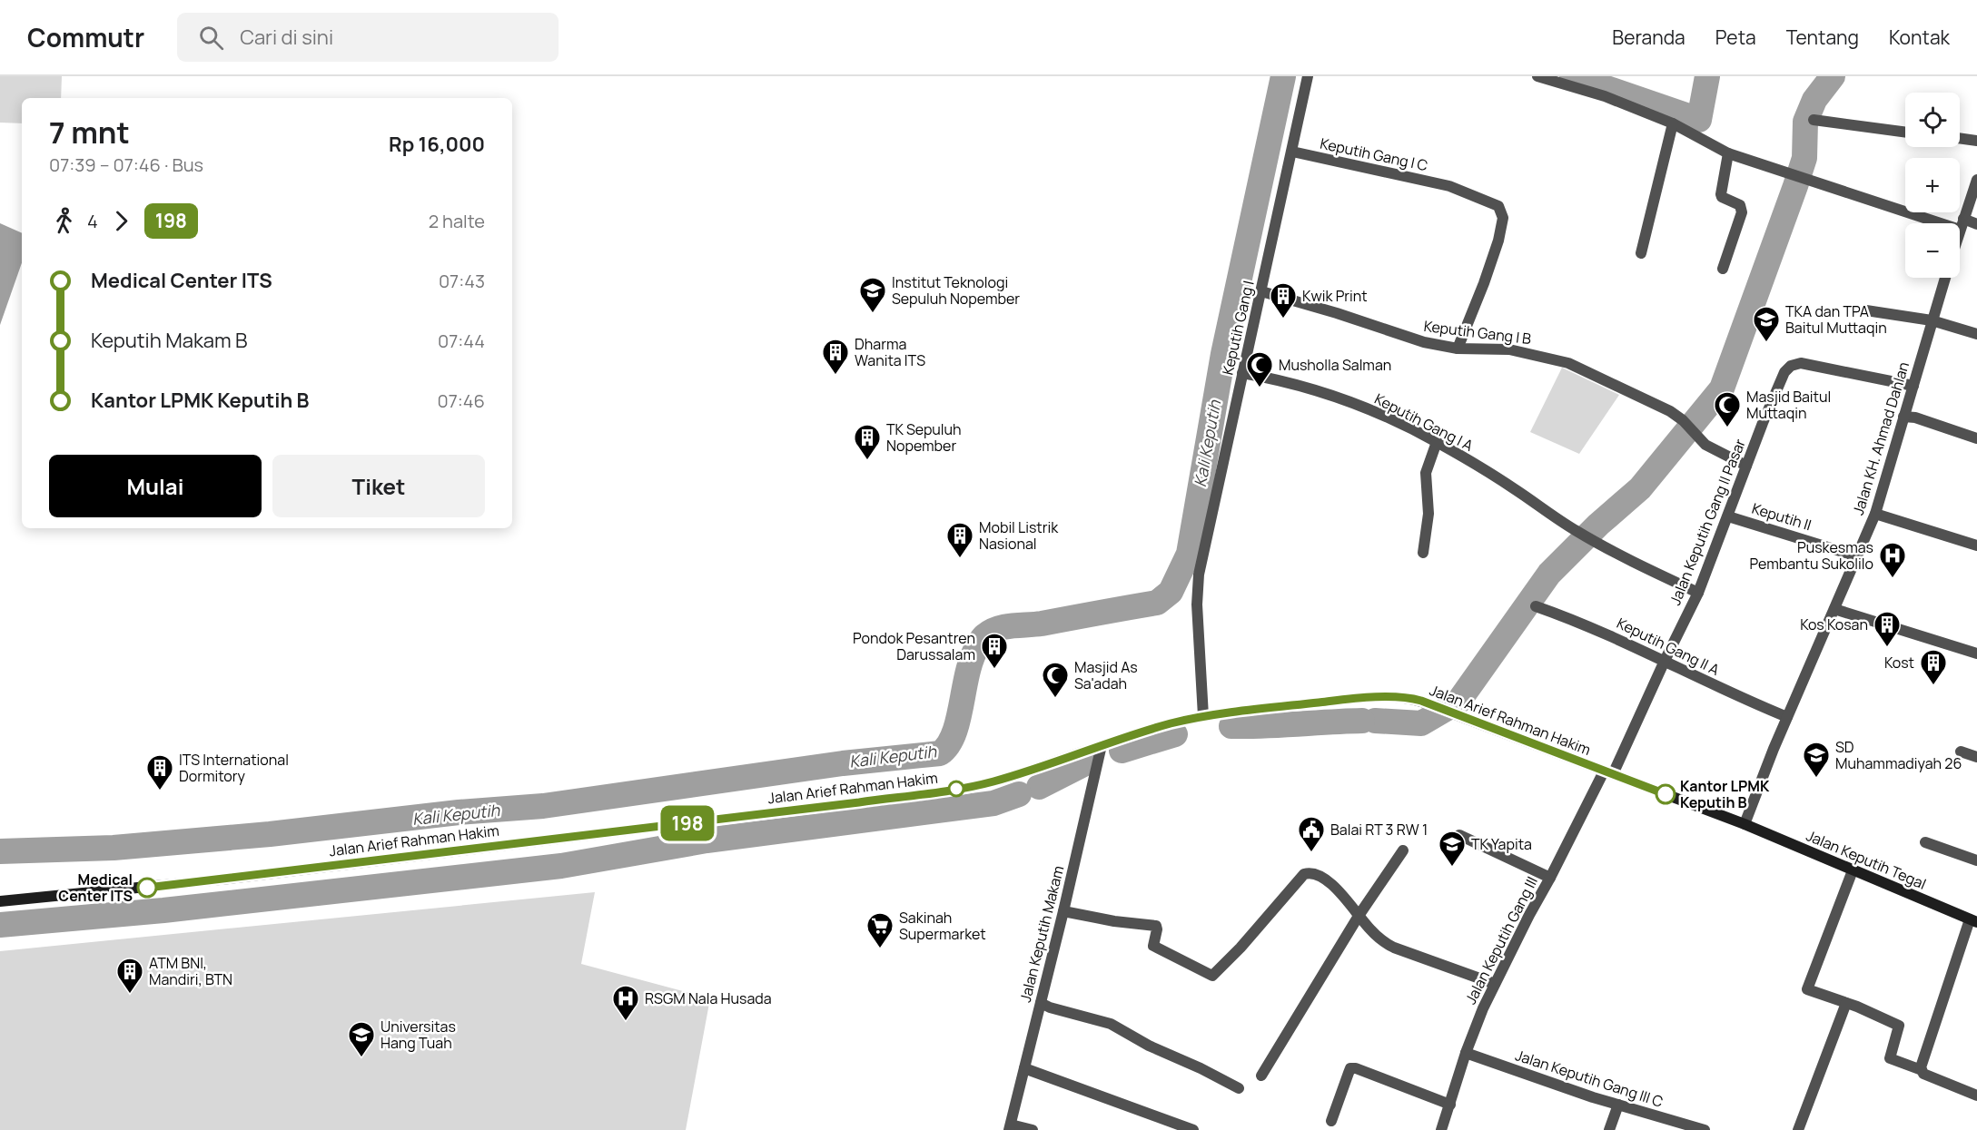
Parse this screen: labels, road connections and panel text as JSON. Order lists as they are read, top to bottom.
{
  "streets": {
    "main road": ["Jalan Arief Rahman Hakim", "Jalan Keputih Tegal"],
    "street": [
      "Keputih Gang I C",
      "Keputih Gang I",
      "Keputih Gang I B",
      "Keputih Gang I A",
      "Jalan KH. Ahmad Dahlan",
      "Keputih II",
      "Jalan Keputih Gang II Pasar",
      "Keputih Gang II A",
      "Jalan Keputih Makam",
      "Jalan Keputih Gang III",
      "Jalan Keputih Gang III C"
    ]
  },
  "crossings": [
    ["Keputih Gang I C", "Keputih Gang I"],
    ["Keputih Gang I C", "Keputih Gang I B"],
    ["Keputih Gang I", "Keputih Gang I B"],
    ["Keputih Gang I", "Keputih Gang I A"],
    ["Keputih Gang I", "Jalan Arief Rahman Hakim"],
    ["Keputih Gang I B", "Jalan Keputih Gang II Pasar"],
    ["Keputih Gang I A", "Jalan Keputih Gang II Pasar"],
    ["Jalan KH. Ahmad Dahlan", "Keputih II"],
    ["Jalan KH. Ahmad Dahlan", "Jalan Keputih Gang II Pasar"],
    ["Jalan KH. Ahmad Dahlan", "Keputih Gang II A"],
    ["Jalan KH. Ahmad Dahlan", "Jalan Arief Rahman Hakim"],
    ["Jalan KH. Ahmad Dahlan", "Jalan Keputih Tegal"],
    ["Keputih II", "Jalan Keputih Gang II Pasar"],
    ["Jalan Keputih Gang II Pasar", "Keputih Gang II A"],
    ["Jalan Keputih Gang II Pasar", "Jalan Arief Rahman Hakim"],
    ["Jalan Keputih Gang II Pasar", "Jalan Keputih Gang III"],
    ["Jalan Arief Rahman Hakim", "Jalan Keputih Tegal"],
    ["Jalan Arief Rahman Hakim", "Jalan Keputih Makam"],
    ["Jalan Arief Rahman Hakim", "Jalan Keputih Gang III"],
    ["Jalan Keputih Gang III", "Jalan Keputih Gang III C"]
  ],
  "water": ["Kali Keputih"],
  "places": {
    "school or university": [
      "Institut Teknologi Sepuluh Nopember",
      "TKA dan TPA Baitul Muttaqin",
      "SD Muhammadiyah 26",
      "TK Yapita",
      "Universitas Hang Tuah"
    ],
    "building": [
      "Kwik Print",
      "Dharma Wanita ITS",
      "TK Sepuluh Nopember",
      "Mobil Listrik Nasional",
      "Kos Kosan",
      "Pondok Pesantren Darussalam",
      "Kost",
      "ITS International Dormitory",
      "ATM BNI, Mandiri, BTN"
    ],
    "mosque": ["Musholla Salman", "Masjid Baitul Muttaqin", "Masjid As Sa'adah"],
    "hospital": ["Puskesmas Pembantu Sukolilo", "RSGM Nala Husada"],
    "other": ["Kantor LPMK Keputih B", "Medical Center ITS"],
    "public building": ["Balai RT 3 RW 1"],
    "supermarket": ["Sakinah Supermarket"]
  },
  "lines": ["bus line 198"],
  "page": {
    "header": "Commutr",
    "search": "Cari di sini",
    "nav": [
      "Beranda",
      "Peta",
      "Tentang",
      "Kontak"
    ],
    "on_map": "198",
    "map_buttons": ["+", "−"],
    "heading": ["7 mnt", "07:39 – 07:46 · Bus", "Rp 16,000"],
    "legs": ["4", "198", "2 halte"],
    "list": [
      {
        "name": "Medical Center ITS",
        "value": "07:43"
      },
      {
        "name": "Keputih Makam B",
        "value": "07:44"
      },
      {
        "name": "Kantor LPMK Keputih B",
        "value": "07:46"
      }
    ],
    "buttons": ["Mulai", "Tiket"]
  }
}
